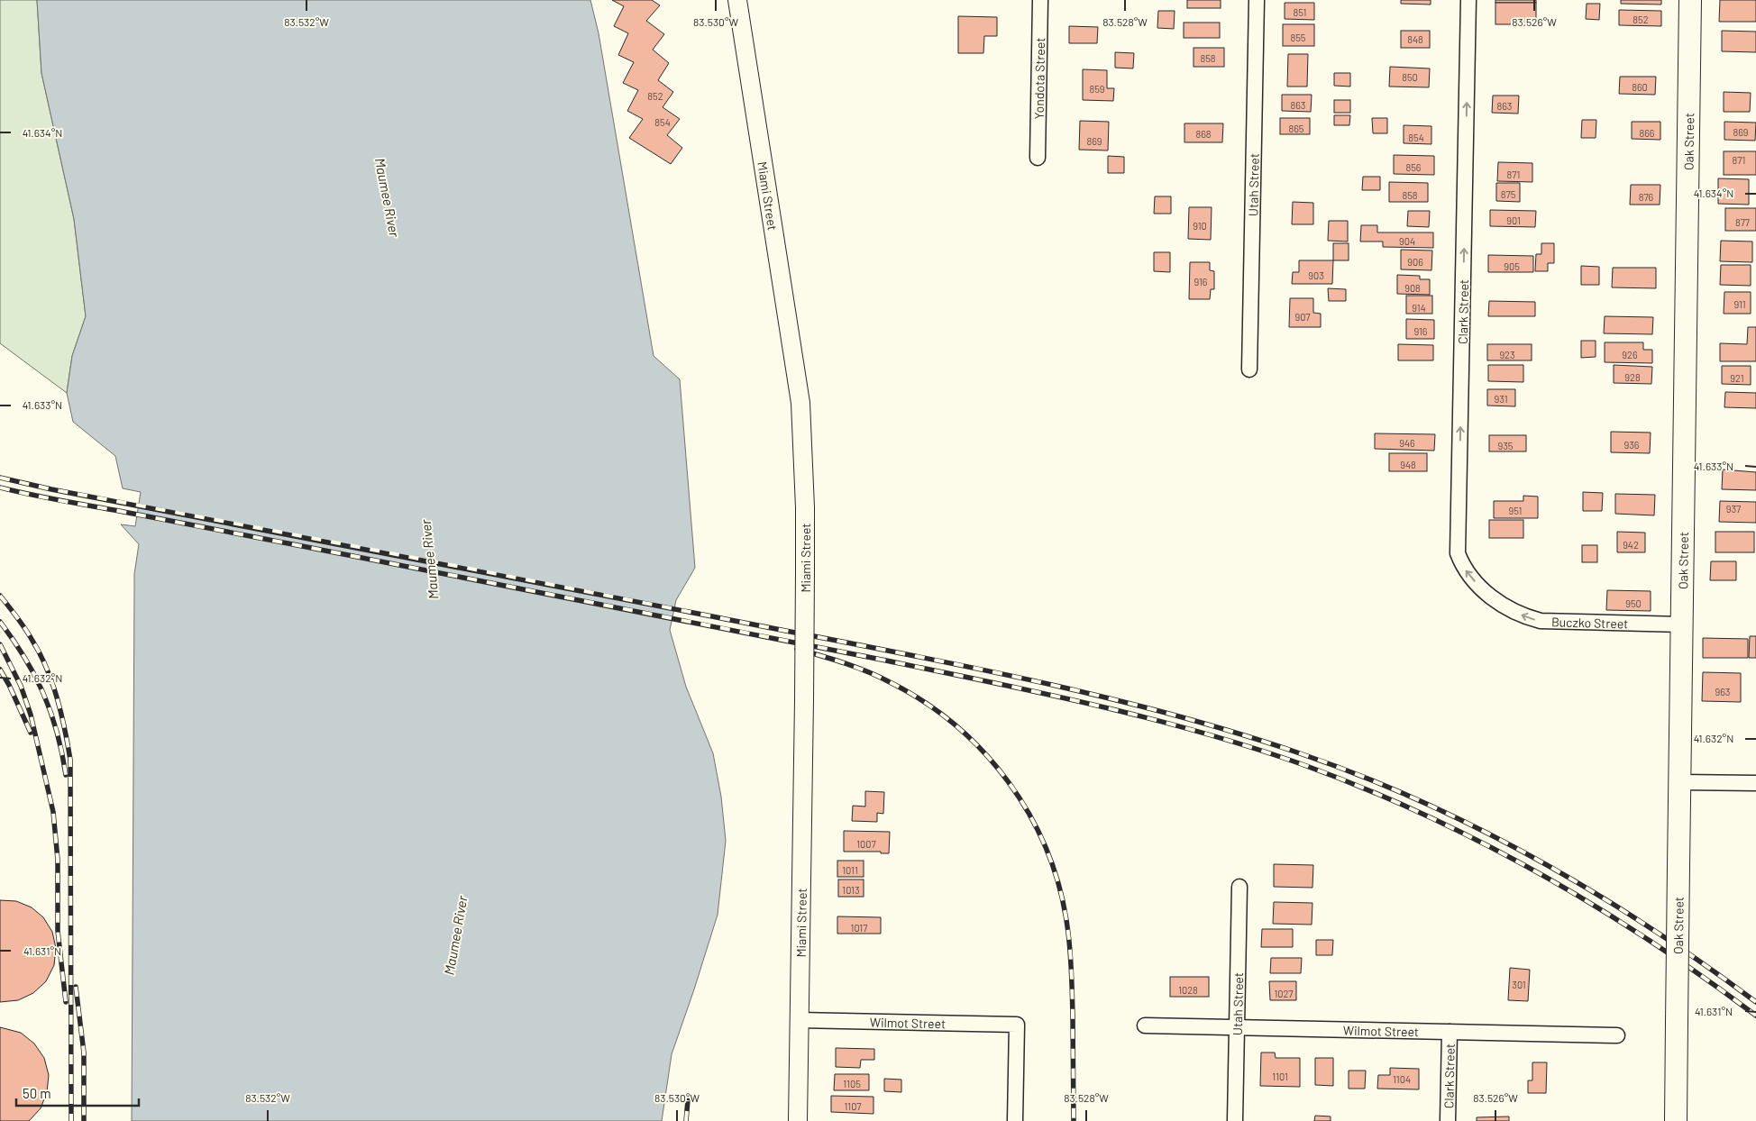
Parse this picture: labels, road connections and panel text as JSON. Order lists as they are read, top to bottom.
{
  "streets": {
    "main road": ["Oak Street"],
    "street": [
      "Yondota Street",
      "Utah Street",
      "Miami Street",
      "Clark Street",
      "Buczko Street",
      "Wilmot Street"
    ]
  },
  "crossings": [
    ["Oak Street", "Buczko Street"],
    ["Utah Street", "Wilmot Street"],
    ["Miami Street", "Wilmot Street"],
    ["Clark Street", "Buczko Street"],
    ["Clark Street", "Wilmot Street"]
  ],
  "one_way": ["Clark Street", "Buczko Street"],
  "water": ["Maumee River"],
  "house_numbers": [
    "851",
    "852",
    "855",
    "848",
    "858",
    "850",
    "860",
    "859",
    "852",
    "863",
    "863",
    "854",
    "865",
    "869",
    "866",
    "868",
    "854",
    "869",
    "871",
    "856",
    "871",
    "875",
    "858",
    "876",
    "901",
    "877",
    "910",
    "904",
    "906",
    "905",
    "903",
    "916",
    "908",
    "911",
    "914",
    "907",
    "916",
    "923",
    "926",
    "928",
    "921",
    "931",
    "946",
    "936",
    "935",
    "948",
    "937",
    "951",
    "942",
    "950",
    "963",
    "1007",
    "1011",
    "1013",
    "1017",
    "301",
    "1028",
    "1027",
    "1101",
    "1104",
    "1105",
    "1107"
  ],
  "scale_bar": "50 m",
  "coordinates": [
    "83.532°W",
    "83.530°W",
    "83.528°W",
    "83.526°W",
    "41.634°N",
    "41.633°N",
    "41.632°N",
    "41.631°N"
  ]
}
